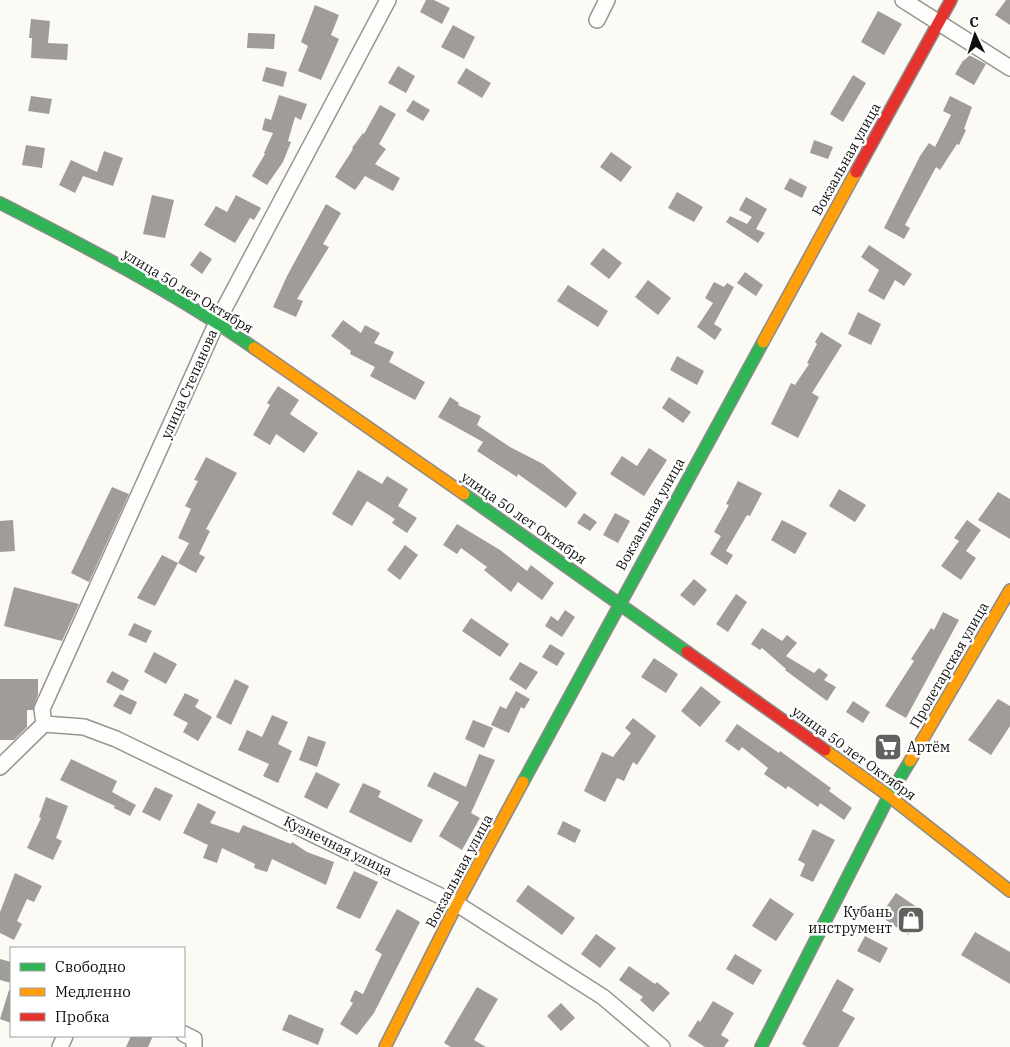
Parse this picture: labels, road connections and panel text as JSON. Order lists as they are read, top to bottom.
{
  "streets": {
    "street": [
      "Вокзальная улица",
      "улица 50 лет Октября",
      "улица Степанова",
      "Пролетарская улица",
      "Кузнечная улица"
    ]
  },
  "crossings": [
    ["Вокзальная улица", "улица 50 лет Октября"],
    ["Вокзальная улица", "Кузнечная улица"],
    ["улица 50 лет Октября", "улица Степанова"],
    ["улица 50 лет Октября", "Пролетарская улица"],
    ["улица Степанова", "Кузнечная улица"]
  ],
  "places": {
    "supermarket": ["Артём"],
    "shop": ["Кубань инструмент"]
  },
  "legend": ["Свободно", "Медленно", "Пробка"],
  "north": "top"
}
